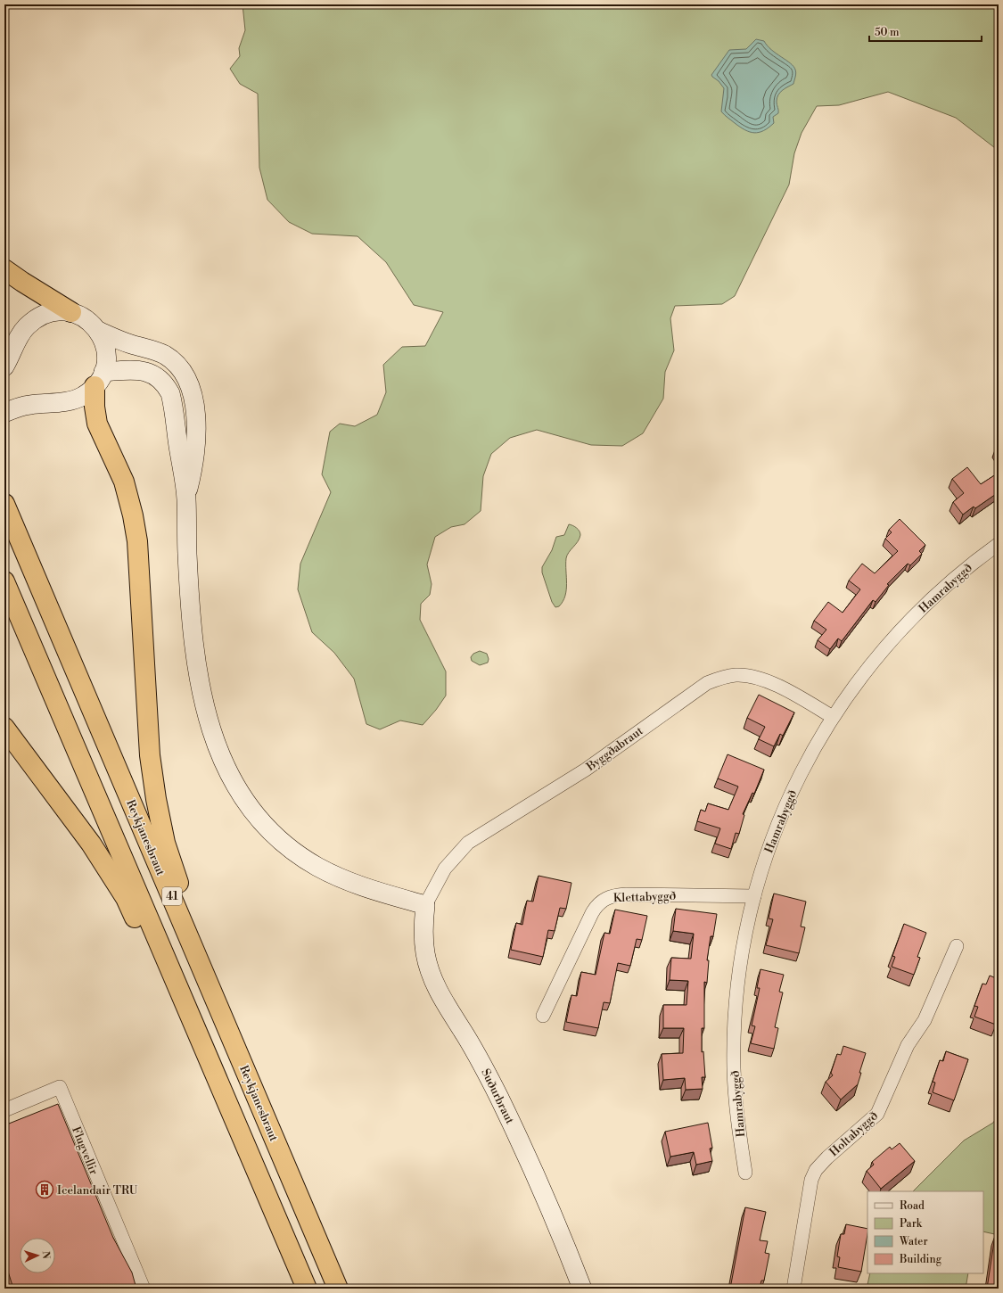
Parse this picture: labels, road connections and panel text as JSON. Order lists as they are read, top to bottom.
{
  "streets": {
    "highway": ["Reykjanesbraut", "41"],
    "street": [
      "Hamrabyggð",
      "Byggðabraut",
      "Klettabyggð",
      "Suðurbraut",
      "Holtabyggð",
      "Flugvellir"
    ]
  },
  "crossings": [
    ["Hamrabyggð", "Byggðabraut"],
    ["Hamrabyggð", "Klettabyggð"],
    ["Byggðabraut", "Suðurbraut"]
  ],
  "places": {
    "building": ["Icelandair TRU"]
  },
  "legend": [
    "Road",
    "Park",
    "Water",
    "Building"
  ],
  "scale_bar": "50 m",
  "north": "right"
}
